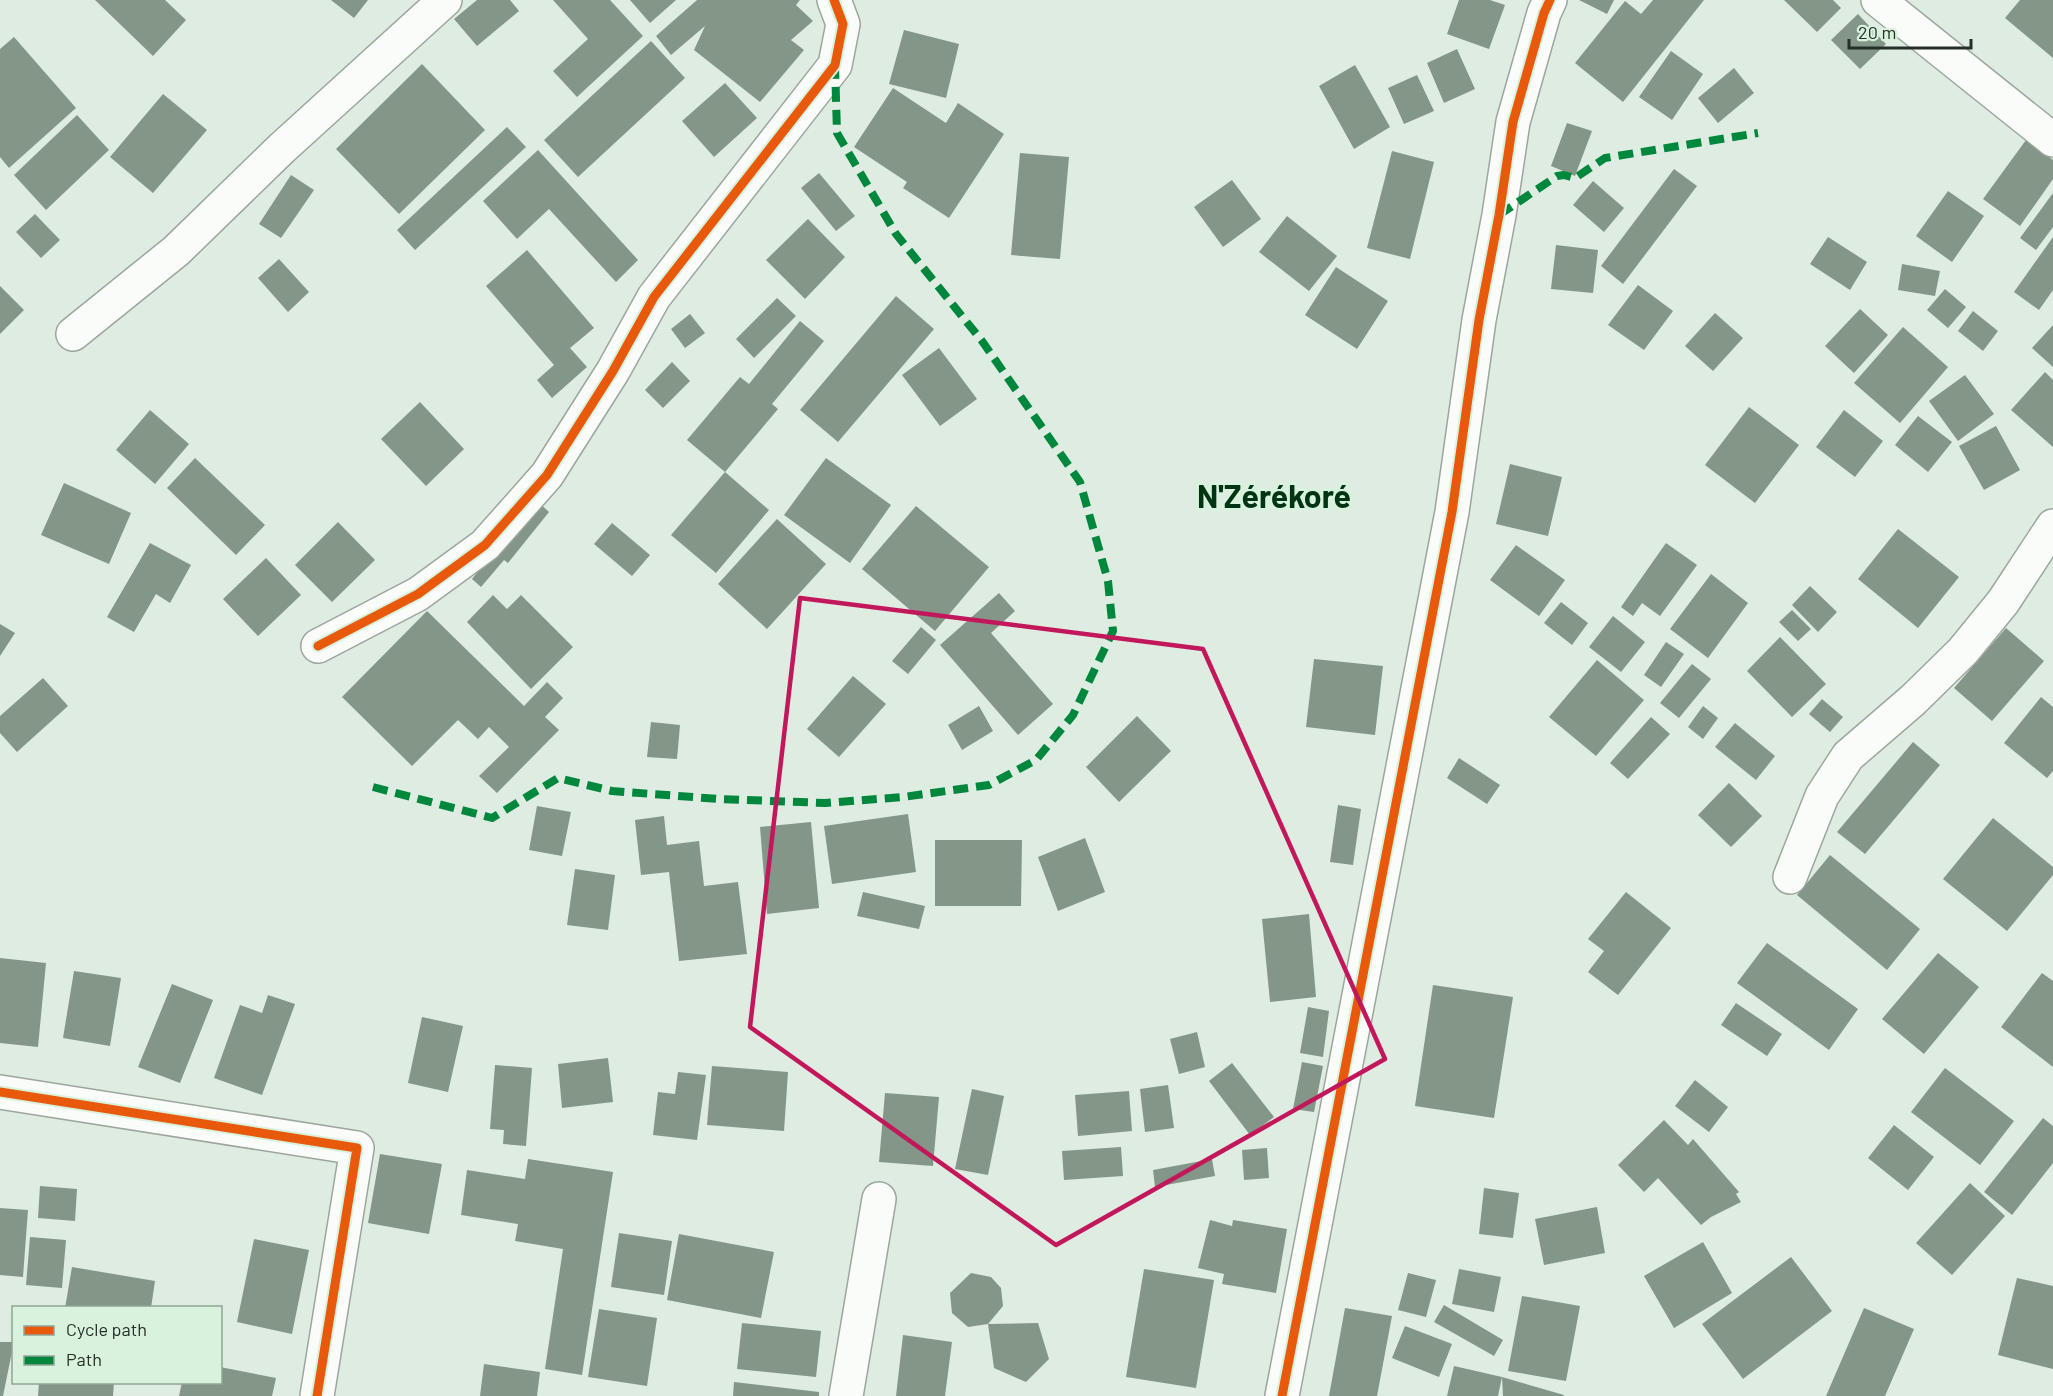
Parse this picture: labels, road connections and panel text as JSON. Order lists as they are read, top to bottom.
{
  "districts": ["N'Zérékoré"],
  "legend": ["Cycle path", "Path"],
  "scale_bar": "20 m"
}
